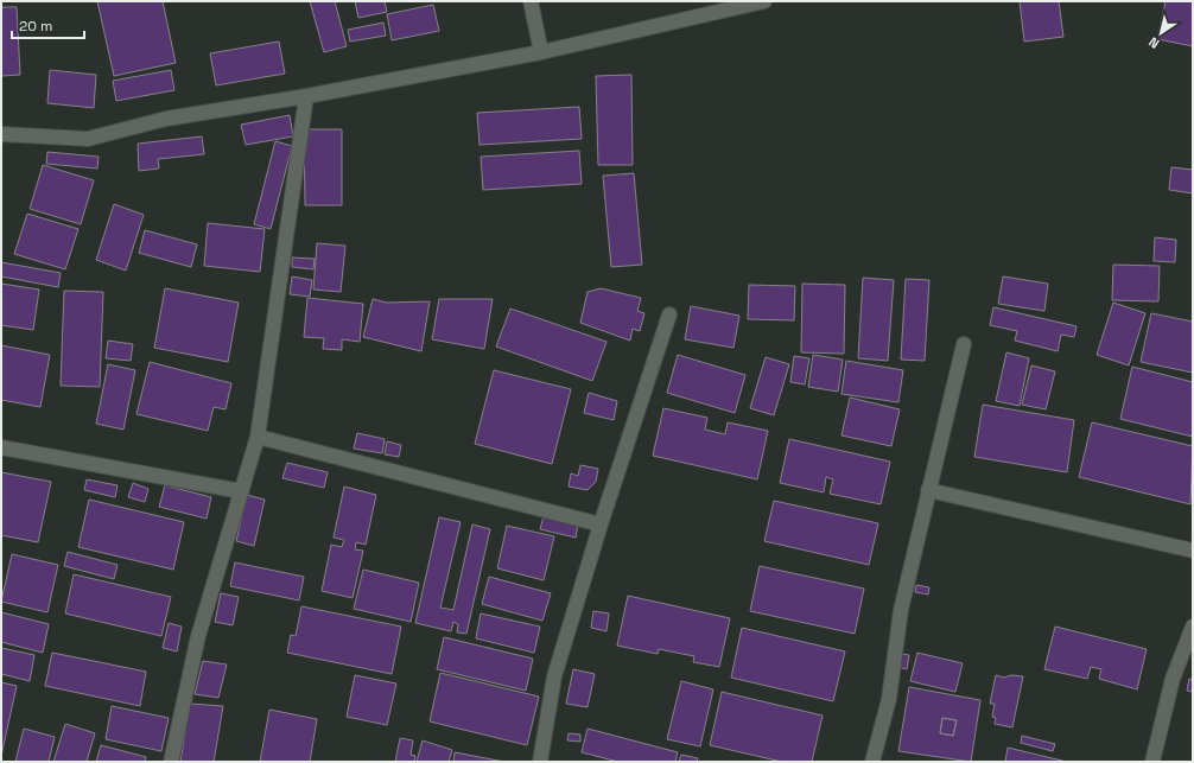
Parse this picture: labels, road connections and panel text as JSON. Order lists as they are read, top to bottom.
{
  "scale_bar": "20 m",
  "north": "bottom left"
}
